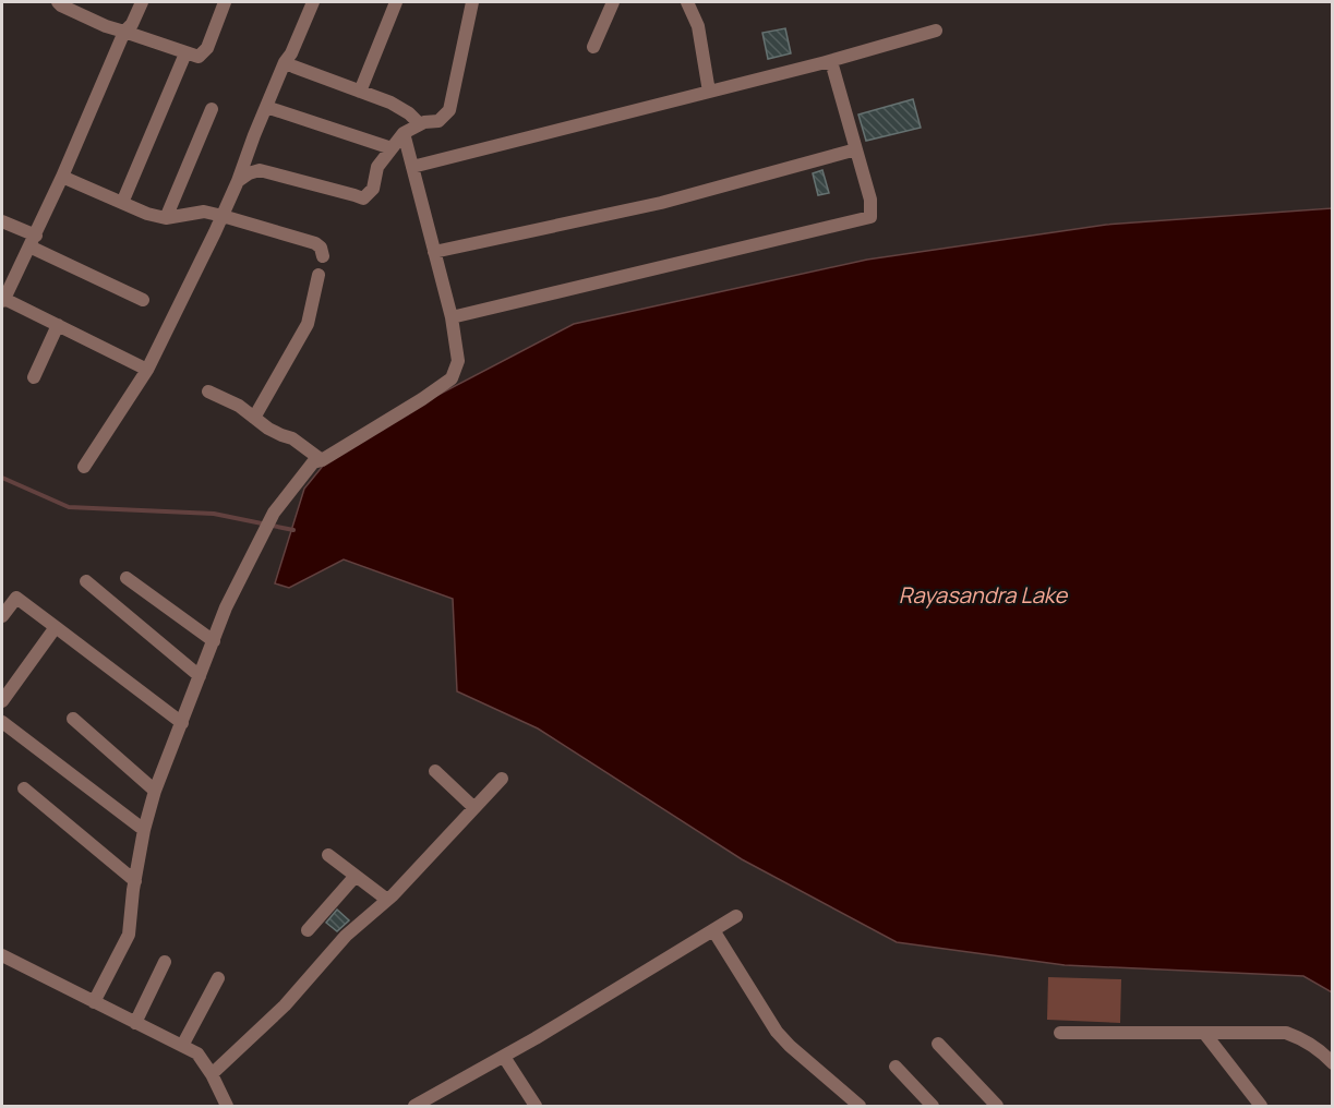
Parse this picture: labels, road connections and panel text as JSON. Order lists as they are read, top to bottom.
{
  "water": ["Rayasandra Lake"]
}
